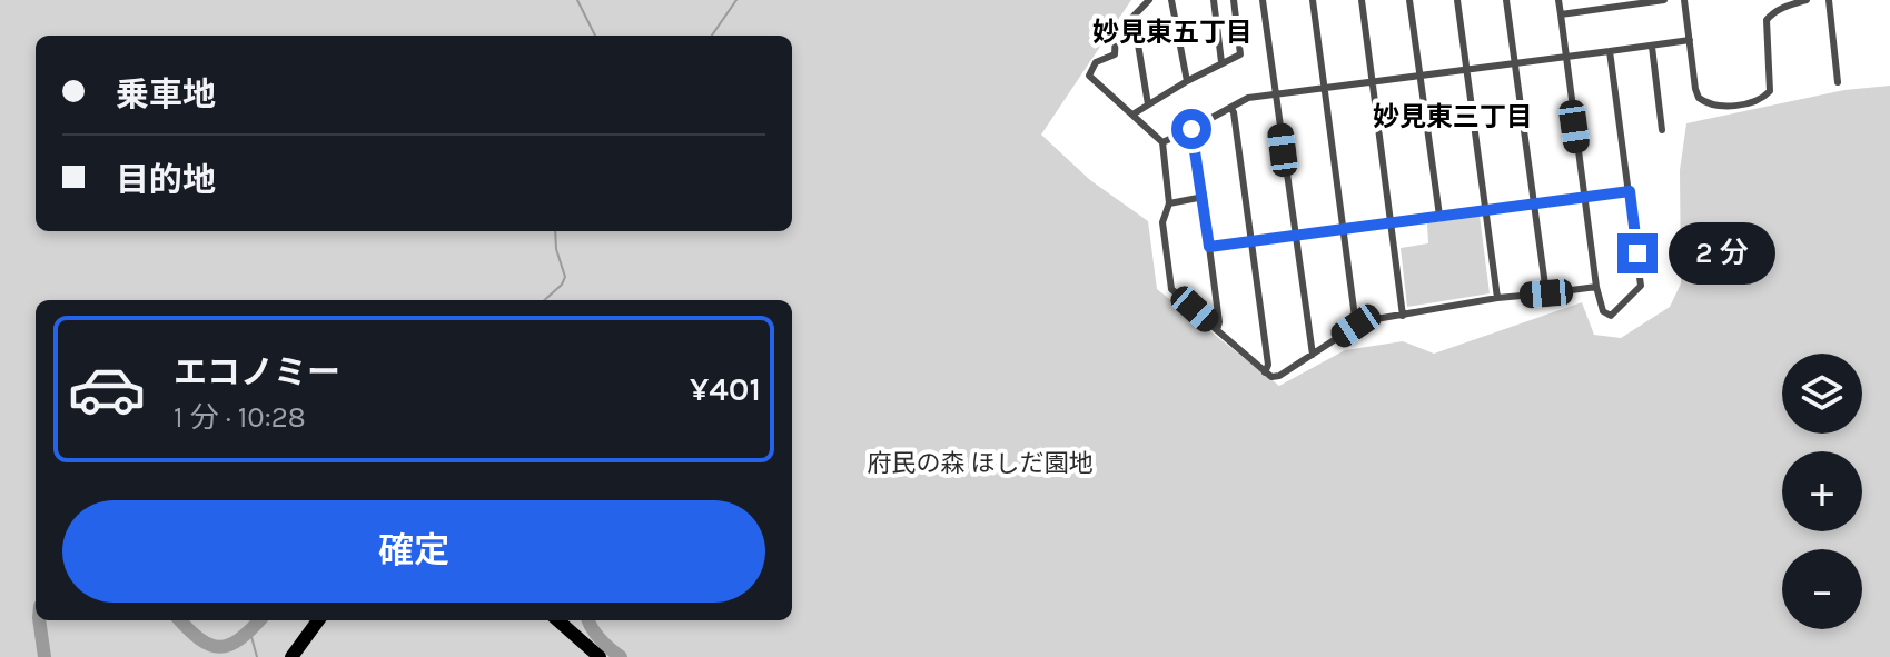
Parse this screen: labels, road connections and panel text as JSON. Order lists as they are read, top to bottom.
{
  "districts": ["妙見東五丁目", "妙見東三丁目"],
  "parks": ["府民の森 ほしだ園地"],
  "page": {
    "banner": ["乗車地", "目的地"],
    "bubble": "2 分",
    "list": [
      {
        "name": "エコノミー",
        "note": "1 分 · 10:28",
        "value": "¥401"
      }
    ],
    "map_buttons": ["+", "−"],
    "buttons": "確定"
  }
}
